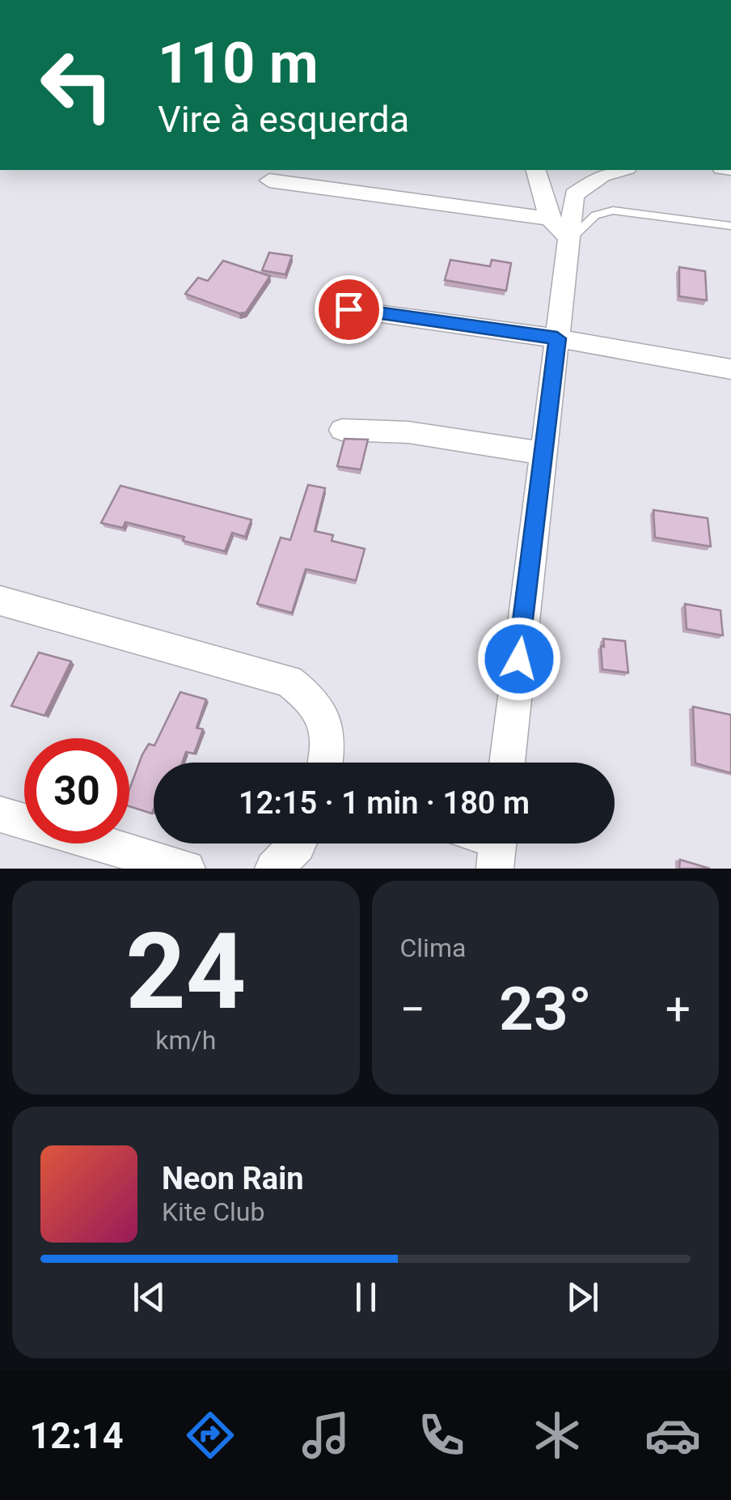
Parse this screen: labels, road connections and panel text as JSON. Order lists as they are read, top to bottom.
{
  "page": {
    "turn": ["110 m", "Vire à esquerda"],
    "limit": "30",
    "trip": "12:15 · 1 min · 180 m",
    "tile": [
      ["24", "km/h"],
      "Clima"
    ],
    "heat": ["−", "23°", "+"],
    "song": ["Neon Rain", "Kite Club"],
    "tabs": "12:14"
  }
}
